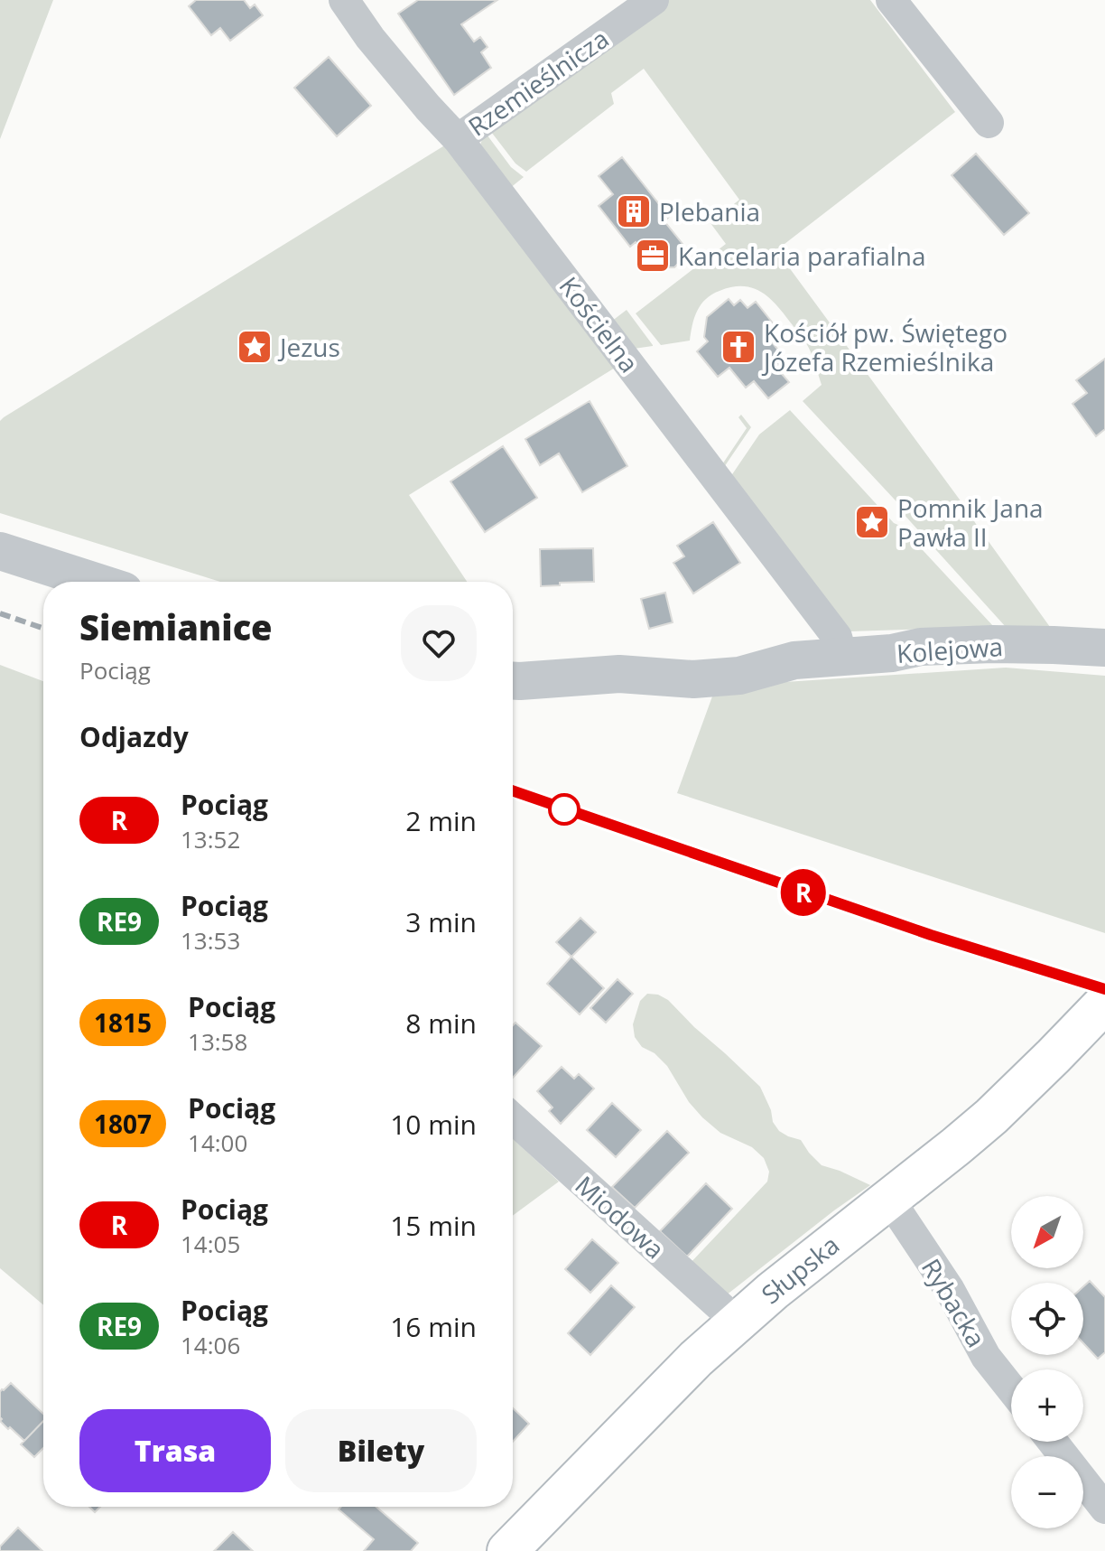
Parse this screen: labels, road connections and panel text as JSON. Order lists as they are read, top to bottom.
{
  "streets": {
    "main road": ["Słupska"],
    "street": [
      "Rzemieślnicza",
      "Kościelna",
      "Kolejowa",
      "Miodowa",
      "Rybacka"
    ]
  },
  "crossings": [
    ["Rzemieślnicza", "Kościelna"],
    ["Kościelna", "Kolejowa"],
    ["Miodowa", "Słupska"],
    ["Słupska", "Rybacka"]
  ],
  "places": {
    "building": ["Plebania"],
    "office": ["Kancelaria parafialna"],
    "place": ["Jezus", "Pomnik Jana Pawła II"],
    "church": ["Kościół pw. Świętego Józefa Rzemieślnika"]
  },
  "north": "bottom left",
  "page": {
    "on_map": "R",
    "heading": [
      ["Siemianice", "Pociąg"],
      "Odjazdy"
    ],
    "list": [
      {
        "mark": "R",
        "name": "Pociąg",
        "note": "13:52",
        "value": "2 min"
      },
      {
        "mark": "RE9",
        "name": "Pociąg",
        "note": "13:53",
        "value": "3 min"
      },
      {
        "mark": "1815",
        "name": "Pociąg",
        "note": "13:58",
        "value": "8 min"
      },
      {
        "mark": "1807",
        "name": "Pociąg",
        "note": "14:00",
        "value": "10 min"
      },
      {
        "mark": "R",
        "name": "Pociąg",
        "note": "14:05",
        "value": "15 min"
      },
      {
        "mark": "RE9",
        "name": "Pociąg",
        "note": "14:06",
        "value": "16 min"
      }
    ],
    "map_buttons": ["+", "−"],
    "buttons": ["Trasa", "Bilety"]
  }
}
